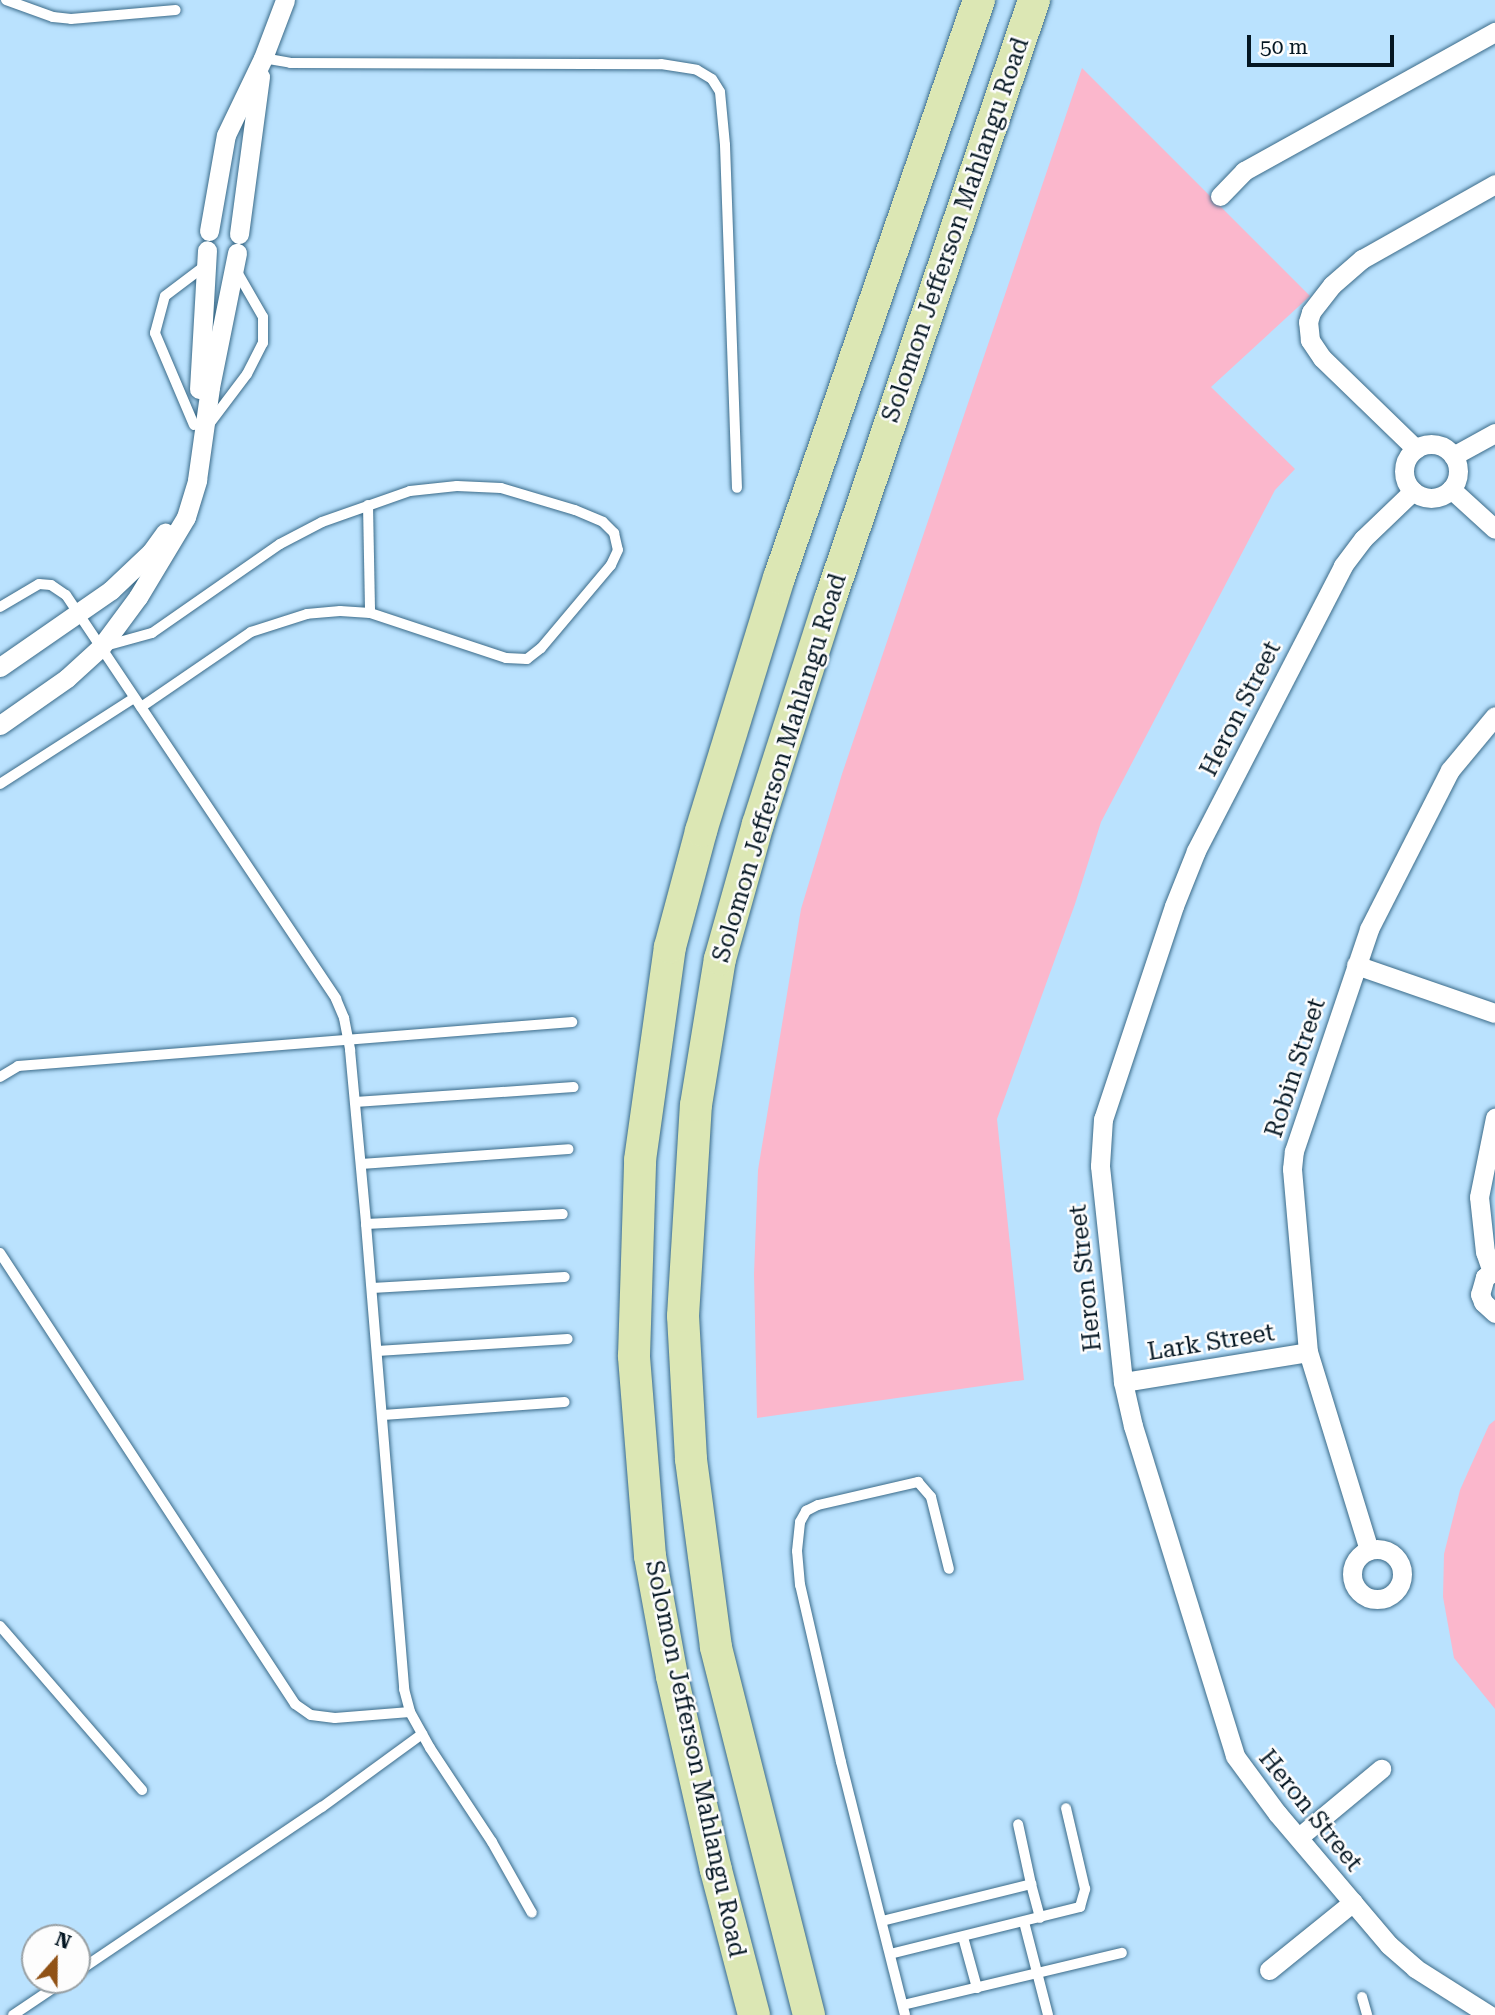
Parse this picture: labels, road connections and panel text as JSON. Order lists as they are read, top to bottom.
{
  "streets": {
    "main road": ["Solomon Jefferson Mahlangu Road"],
    "street": ["Heron Street", "Robin Street", "Lark Street"]
  },
  "crossings": [
    ["Heron Street", "Lark Street"],
    ["Robin Street", "Lark Street"]
  ],
  "scale_bar": "50 m",
  "north": "top"
}
